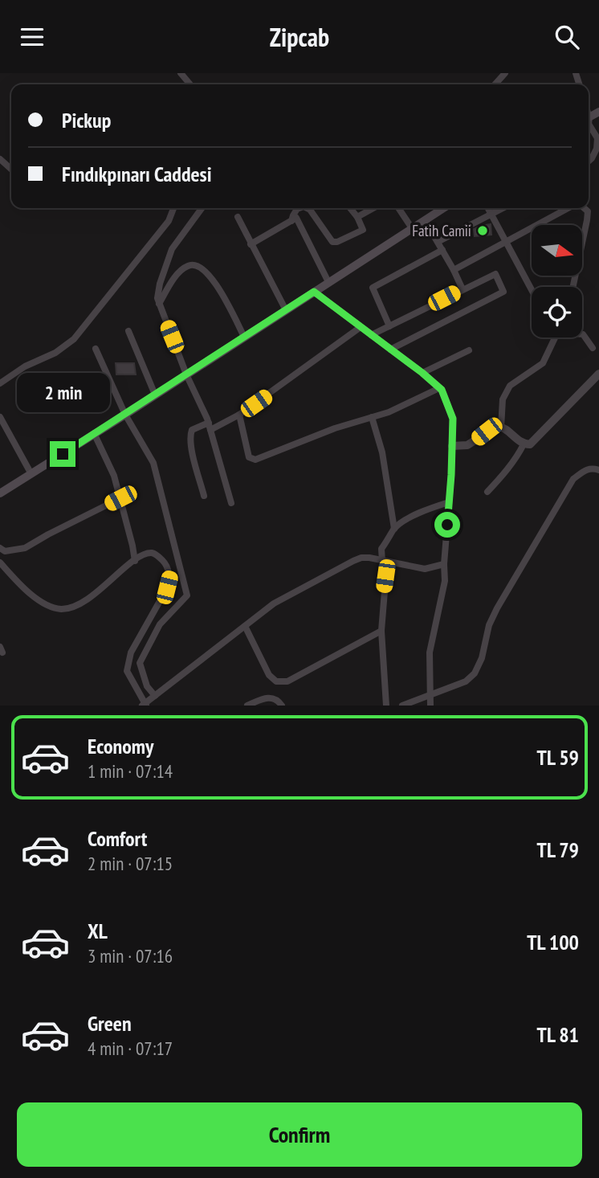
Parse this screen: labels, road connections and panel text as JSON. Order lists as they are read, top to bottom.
{
  "places": ["Fatih Camii"],
  "north": "right",
  "page": {
    "header": "Zipcab",
    "banner": ["Pickup", "Fındıkpınarı Caddesi"],
    "bubble": "2 min",
    "list": [
      {
        "name": "Economy",
        "note": "1 min · 07:14",
        "value": "TL 59"
      },
      {
        "name": "Comfort",
        "note": "2 min · 07:15",
        "value": "TL 79"
      },
      {
        "name": "XL",
        "note": "3 min · 07:16",
        "value": "TL 100"
      },
      {
        "name": "Green",
        "note": "4 min · 07:17",
        "value": "TL 81"
      }
    ],
    "buttons": "Confirm"
  }
}
